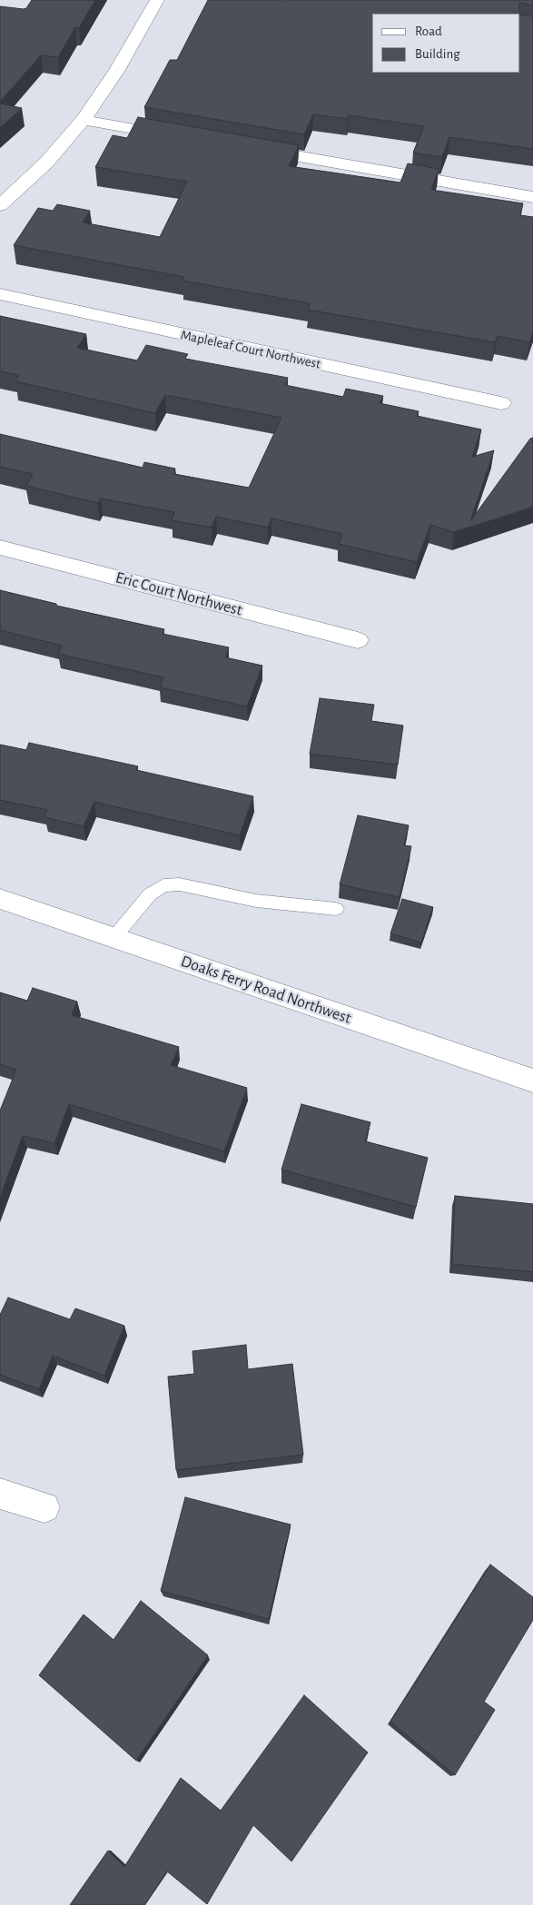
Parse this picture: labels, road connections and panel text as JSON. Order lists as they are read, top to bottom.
{
  "streets": {
    "street": ["Mapleleaf Court Northwest", "Eric Court Northwest", "Doaks Ferry Road Northwest"]
  },
  "legend": ["Road", "Building"]
}
